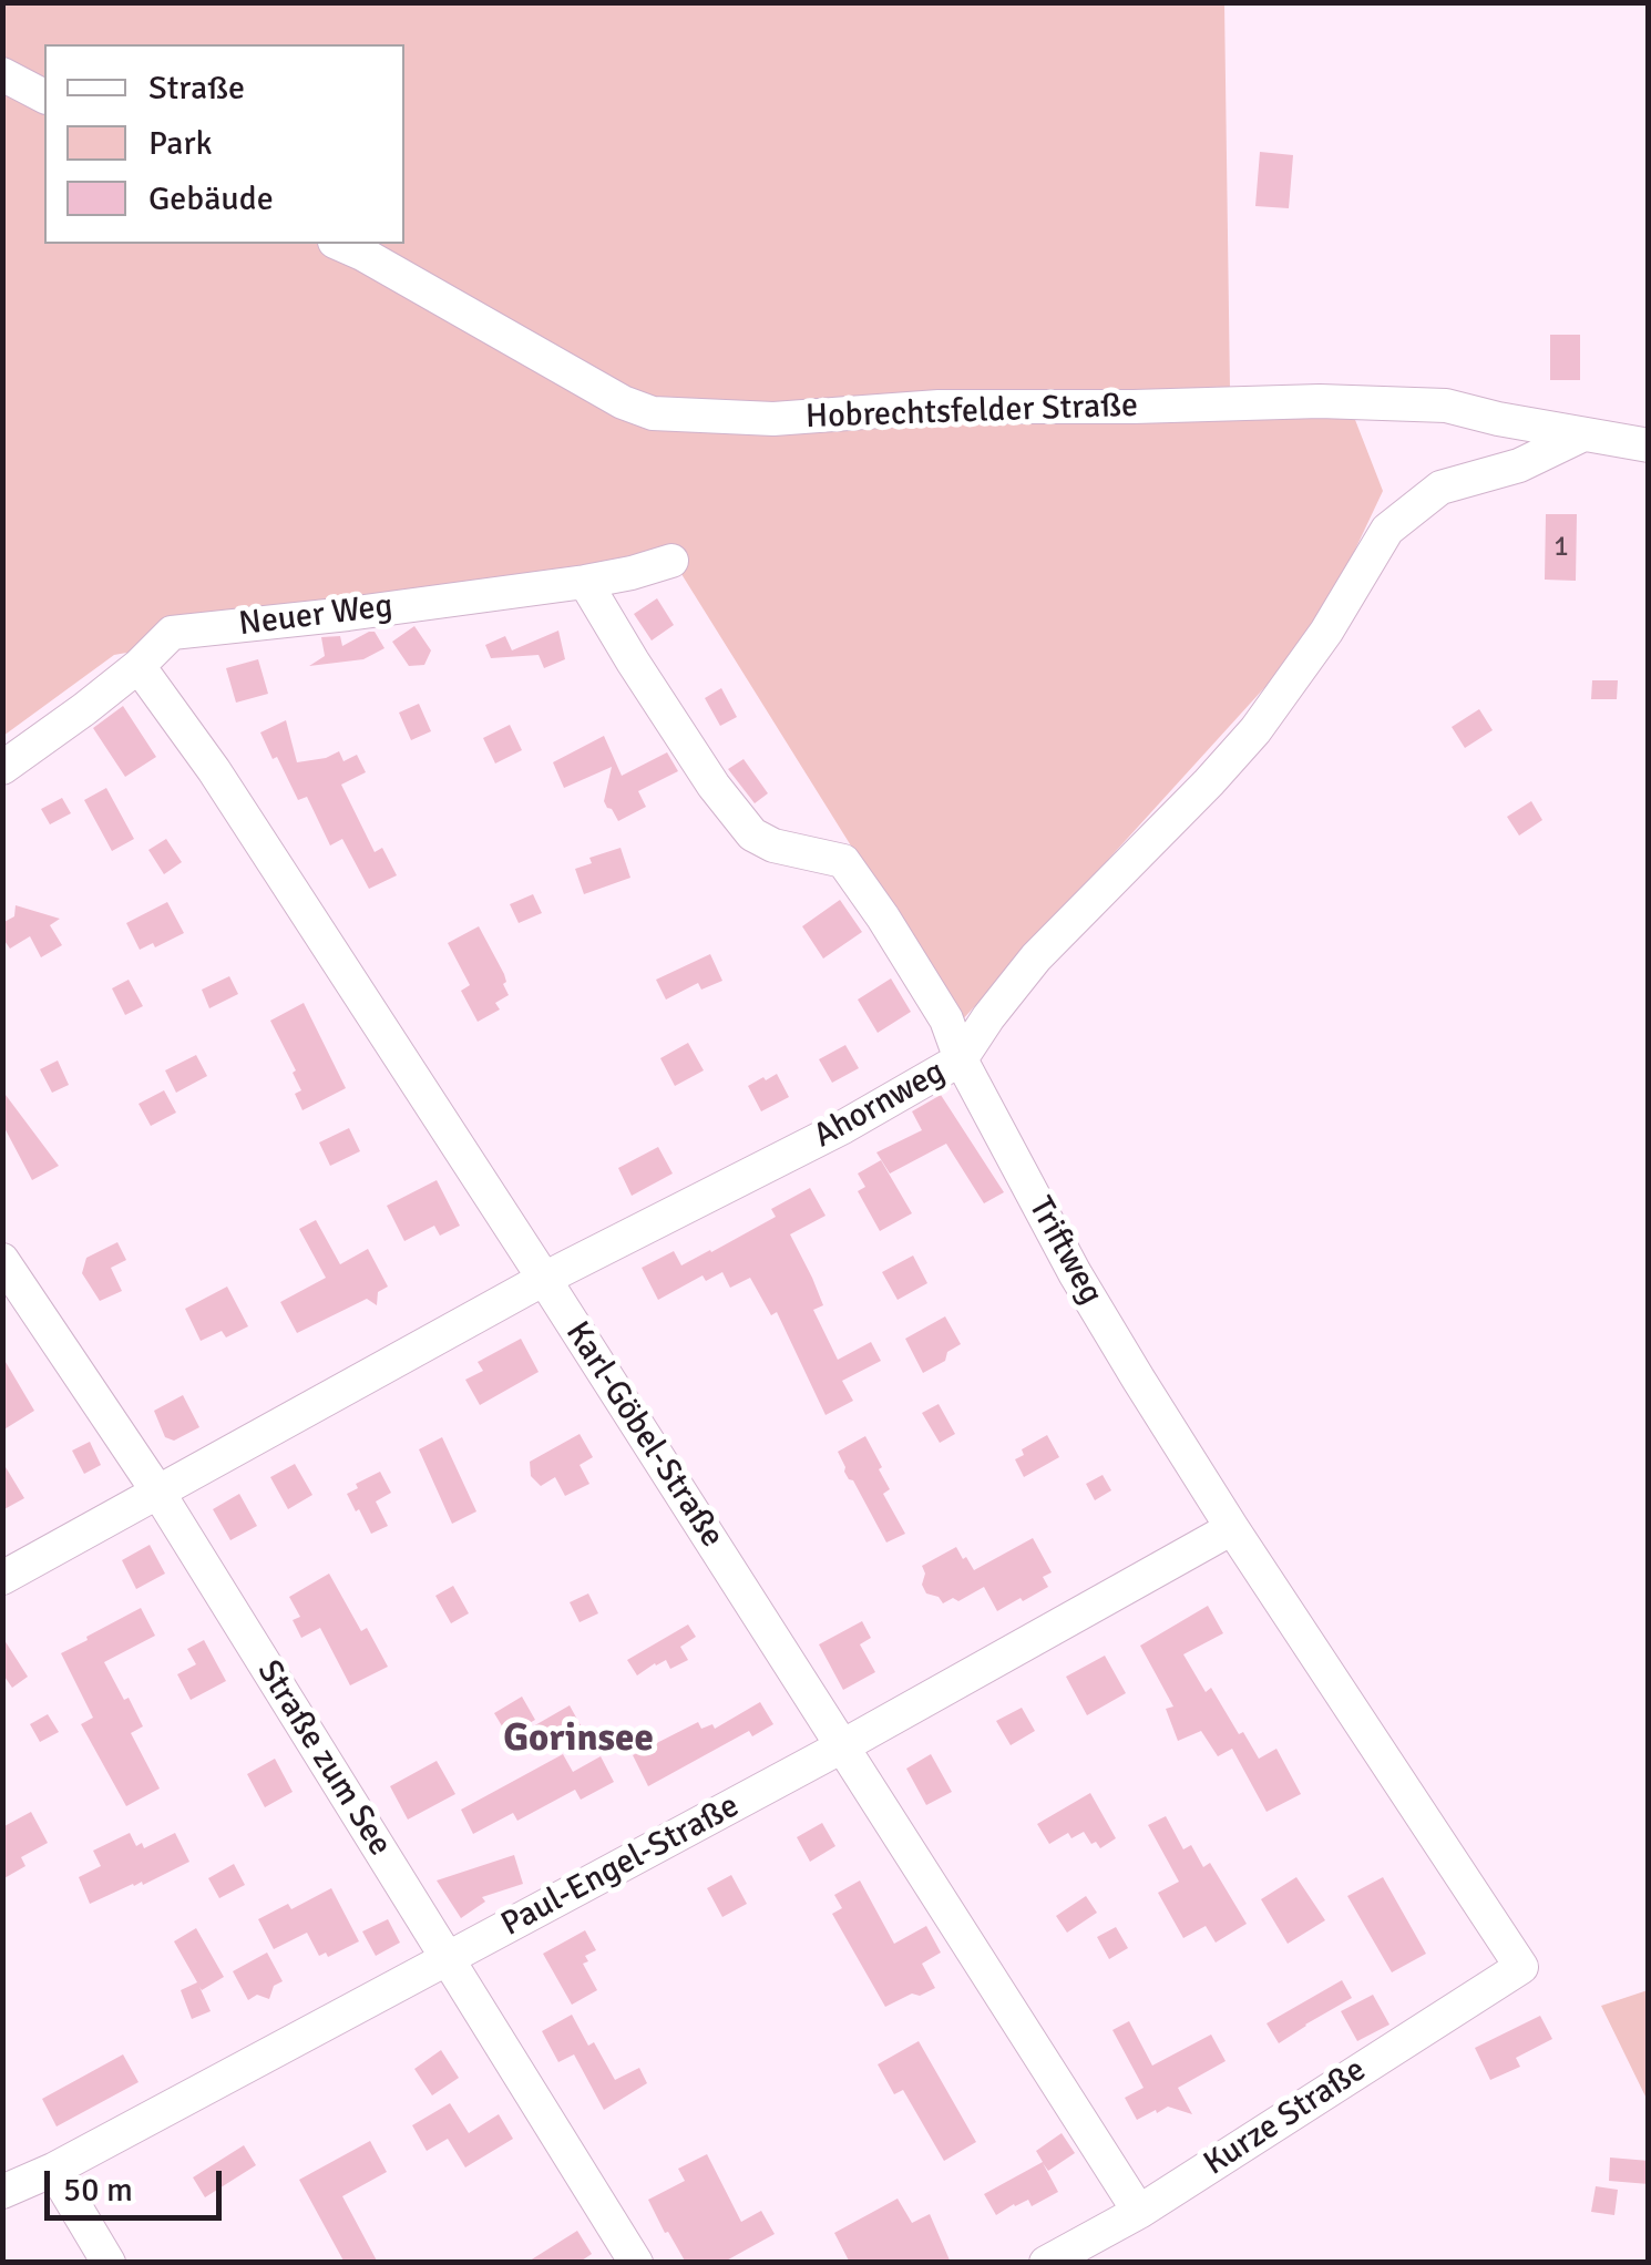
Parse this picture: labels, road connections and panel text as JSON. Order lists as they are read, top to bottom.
{
  "streets": {
    "street": [
      "Hobrechtsfelder Straße",
      "Neuer Weg",
      "Ahornweg",
      "Triftweg",
      "Karl-Göbel-Straße",
      "Straße zum See",
      "Paul-Engel-Straße",
      "Kurze Straße"
    ]
  },
  "crossings": [
    ["Hobrechtsfelder Straße", "Ahornweg"],
    ["Neuer Weg", "Triftweg"],
    ["Neuer Weg", "Karl-Göbel-Straße"],
    ["Ahornweg", "Triftweg"],
    ["Ahornweg", "Karl-Göbel-Straße"],
    ["Ahornweg", "Straße zum See"],
    ["Triftweg", "Paul-Engel-Straße"],
    ["Triftweg", "Kurze Straße"],
    ["Karl-Göbel-Straße", "Paul-Engel-Straße"],
    ["Karl-Göbel-Straße", "Kurze Straße"],
    ["Straße zum See", "Paul-Engel-Straße"]
  ],
  "districts": ["Gorinsee"],
  "house_numbers": ["1"],
  "legend": ["Straße", "Park", "Gebäude"],
  "scale_bar": "50 m"
}
